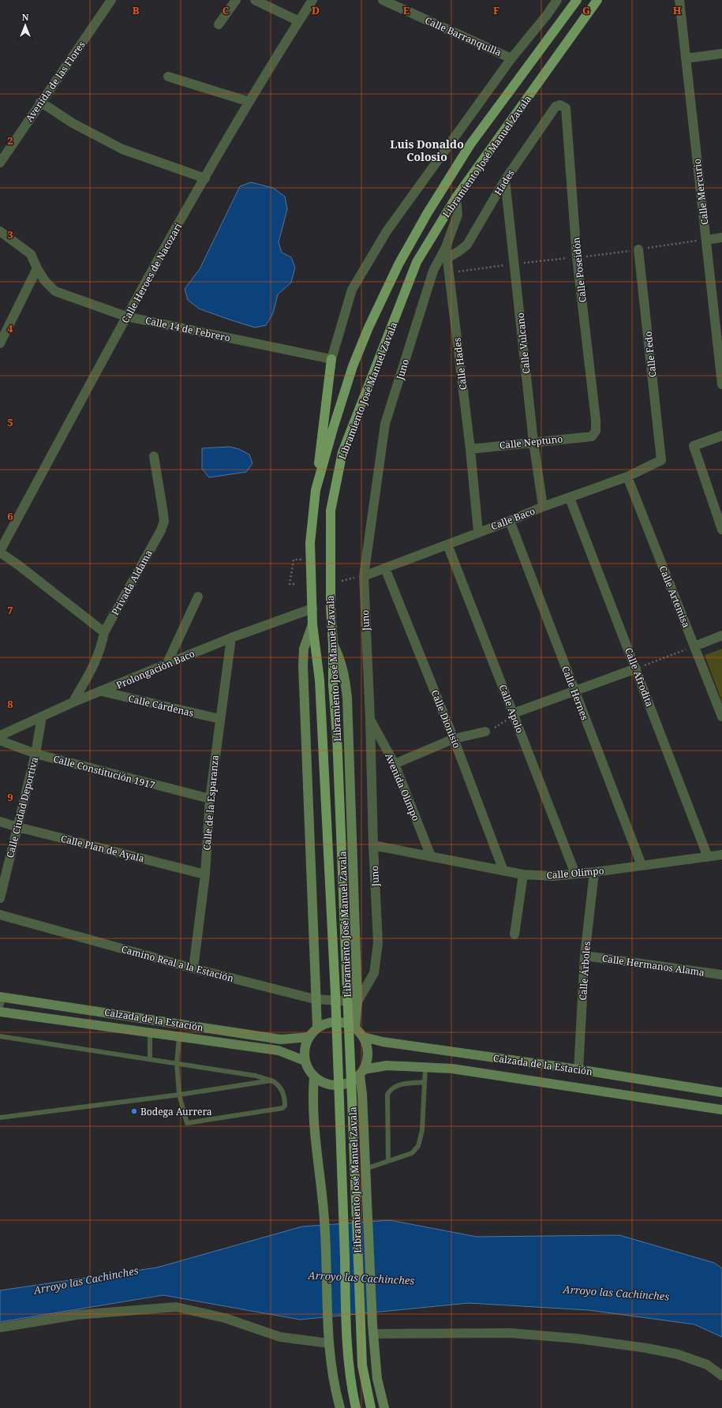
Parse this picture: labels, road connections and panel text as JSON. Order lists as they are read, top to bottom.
{
  "streets": {
    "main road": ["Libramiento José Manuel Zavala", "Calzada de la Estación"],
    "street": [
      "Calle Barranquilla",
      "Avenida de las Flores",
      "Hades",
      "Calle Mercurio",
      "Calle Poseidón",
      "Calle Heroes de Nacozari",
      "Calle 14 de Febrero",
      "Calle Vulcano",
      "Calle Fedo",
      "Calle Hades",
      "Juno",
      "Calle Neptuno",
      "Calle Baco",
      "Privada Aldama",
      "Calle Artemisa",
      "Prolongación Baco",
      "Calle Afrodita",
      "Calle Hernes",
      "Calle Cárdenas",
      "Calle Apolo",
      "Calle Dionisio",
      "Calle Constitución 1917",
      "Avenida Olimpo",
      "Calle de la Esparanza",
      "Calle Ciudad Deportiva",
      "Calle Plan de Ayala",
      "Calle Olimpo",
      "Camino Real a la Estación",
      "Calle Hermanos Alama",
      "Calle Árboles"
    ]
  },
  "crossings": [
    ["Libramiento José Manuel Zavala", "Calle Hades"],
    ["Libramiento José Manuel Zavala", "Prolongación Baco"],
    ["Hades", "Calle Poseidón"],
    ["Hades", "Calle Vulcano"],
    ["Hades", "Calle Hades"],
    ["Calle Poseidón", "Calle Neptuno"],
    ["Calle Heroes de Nacozari", "Calle 14 de Febrero"],
    ["Calle Vulcano", "Calle Neptuno"],
    ["Calle Vulcano", "Calle Baco"],
    ["Calle Fedo", "Calle Baco"],
    ["Calle Hades", "Juno"],
    ["Calle Hades", "Calle Neptuno"],
    ["Calle Hades", "Calle Baco"],
    ["Juno", "Calle Baco"],
    ["Juno", "Avenida Olimpo"],
    ["Juno", "Calle Olimpo"],
    ["Juno", "Camino Real a la Estación"],
    ["Calle Baco", "Calle Artemisa"],
    ["Calle Baco", "Calle Afrodita"],
    ["Calle Baco", "Calle Hernes"],
    ["Calle Baco", "Calle Apolo"],
    ["Calle Baco", "Calle Dionisio"],
    ["Privada Aldama", "Prolongación Baco"],
    ["Prolongación Baco", "Calle Cárdenas"],
    ["Prolongación Baco", "Calle de la Esparanza"],
    ["Prolongación Baco", "Calle Ciudad Deportiva"],
    ["Calle Afrodita", "Calle Olimpo"],
    ["Calle Hernes", "Calle Olimpo"],
    ["Calle Cárdenas", "Calle de la Esparanza"],
    ["Calle Apolo", "Calle Olimpo"],
    ["Calle Dionisio", "Calle Olimpo"],
    ["Calle Constitución 1917", "Calle de la Esparanza"],
    ["Calle Constitución 1917", "Calle Ciudad Deportiva"],
    ["Avenida Olimpo", "Calle Olimpo"],
    ["Calle de la Esparanza", "Calle Plan de Ayala"],
    ["Calle de la Esparanza", "Camino Real a la Estación"],
    ["Calle Ciudad Deportiva", "Calle Plan de Ayala"],
    ["Calle Olimpo", "Calle Árboles"],
    ["Calle Hermanos Alama", "Calle Árboles"],
    ["Calle Árboles", "Calzada de la Estación"]
  ],
  "districts": ["Luis Donaldo Colosio"],
  "water": ["Arroyo las Cachinches"],
  "places": ["Bodega Aurrera"],
  "north": "top",
  "grid": {
    "columns": [
      "B",
      "C",
      "D",
      "E",
      "F",
      "G",
      "H"
    ],
    "rows": [
      "2",
      "3",
      "4",
      "5",
      "6",
      "7",
      "8",
      "9"
    ]
  }
}
